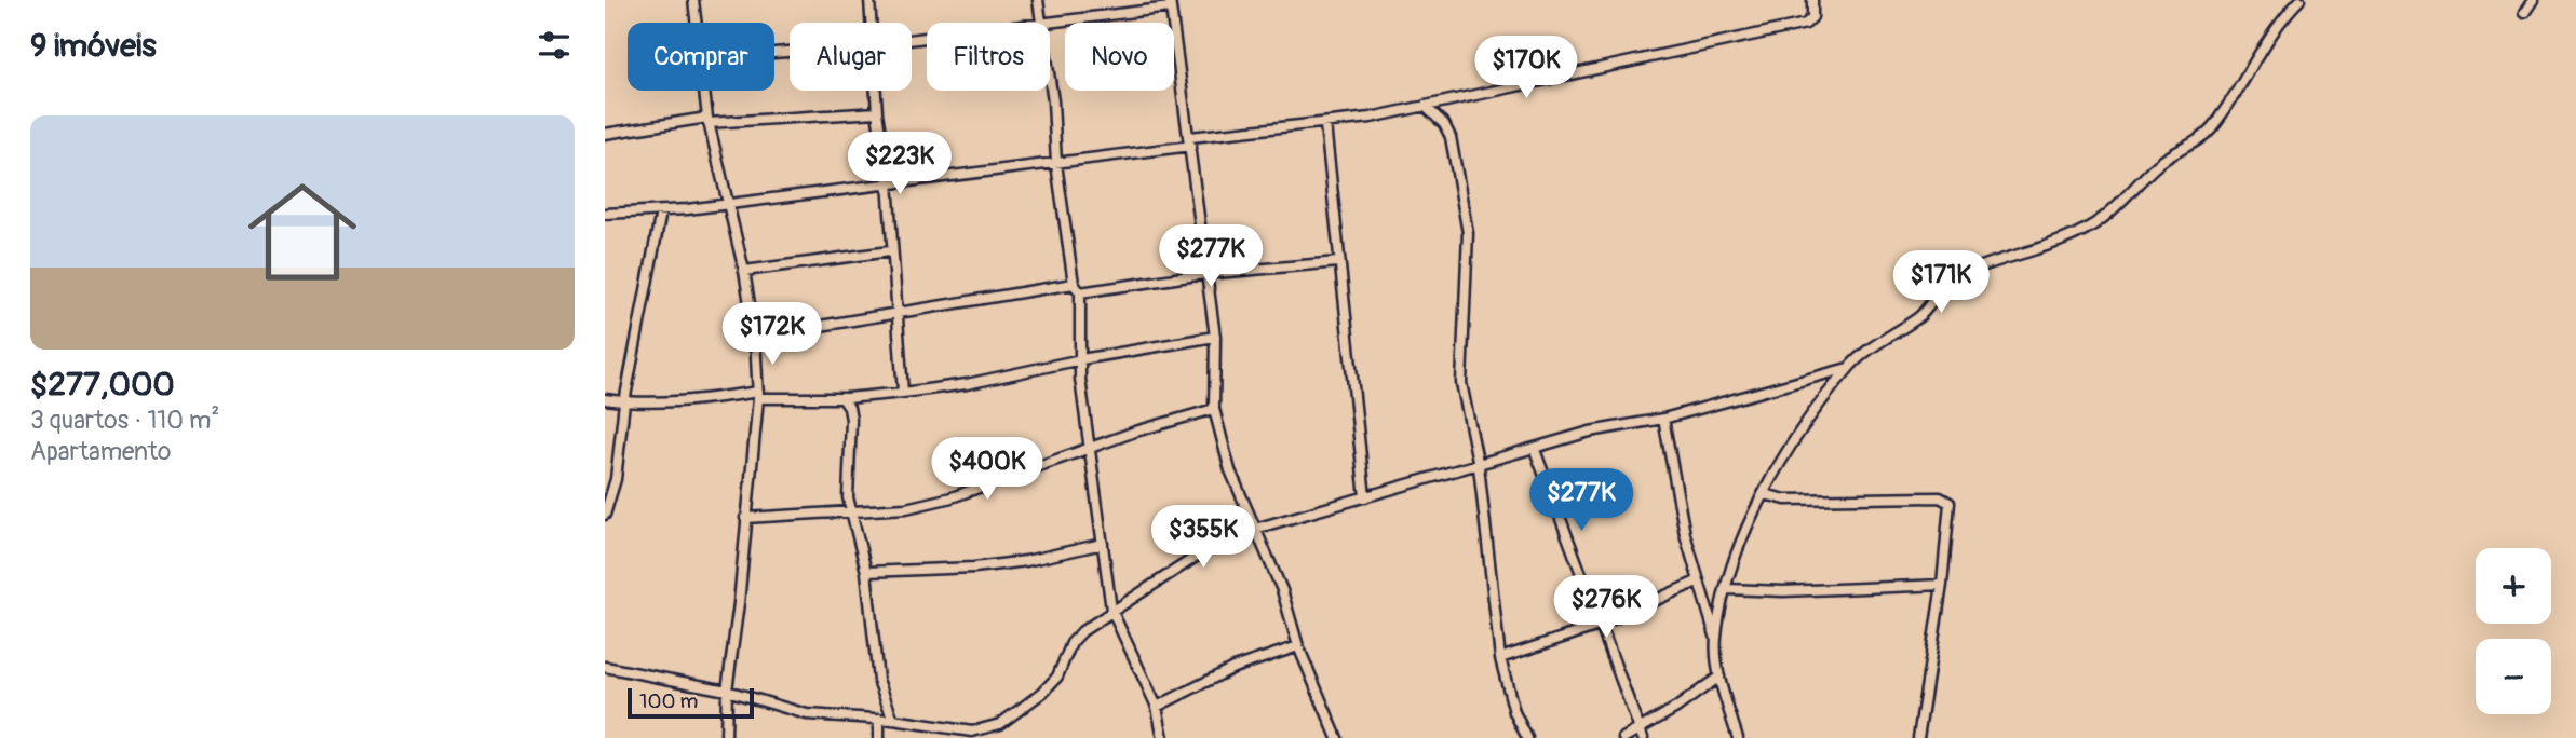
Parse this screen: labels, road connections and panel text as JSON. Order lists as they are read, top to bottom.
{
  "scale_bar": "100 m",
  "page": {
    "heading": "9 imóveis",
    "chip": [
      "Comprar",
      "Alugar",
      "Filtros",
      "Novo"
    ],
    "price": [
      "$170K",
      "$223K",
      "$277K",
      "$171K",
      "$172K",
      "$400K",
      "$277K",
      "$355K",
      "$276K"
    ],
    "list": [
      {
        "name": "$277,000",
        "note": "3 quartos · 110 m² · Apartamento"
      }
    ],
    "map_buttons": ["+", "−"],
    "scale": "100 m"
  }
}
